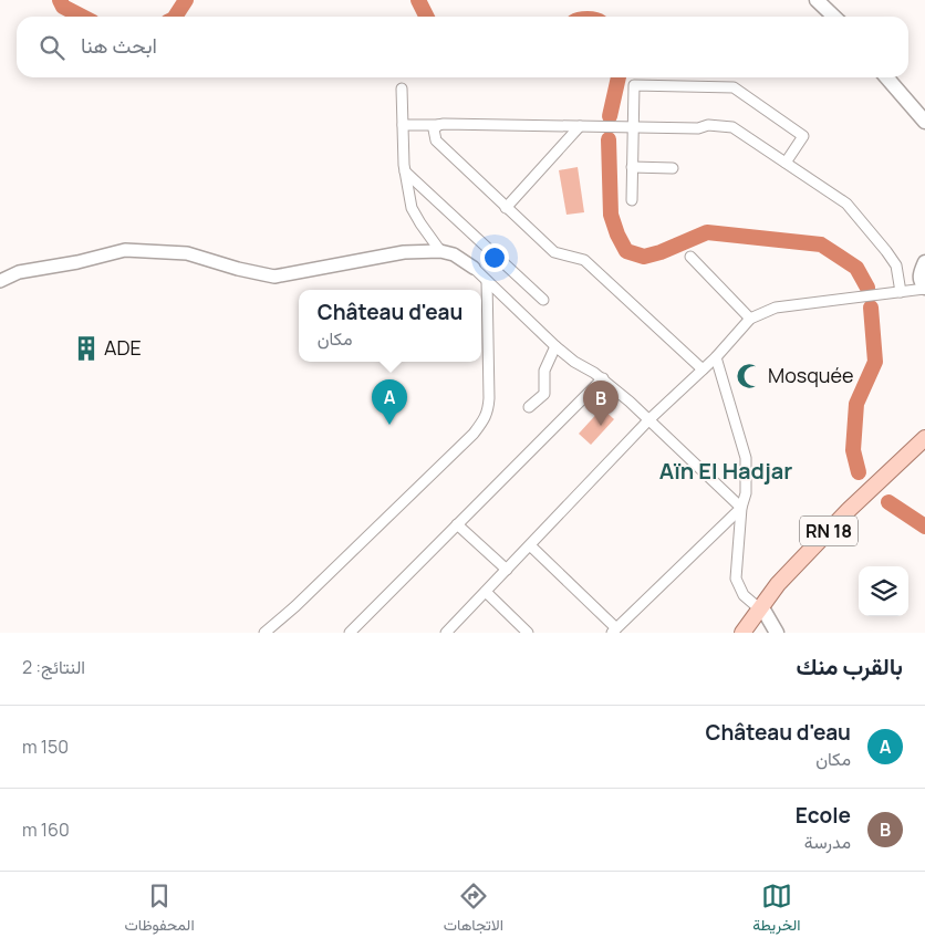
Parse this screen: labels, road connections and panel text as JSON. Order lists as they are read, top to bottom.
{
  "streets": {
    "main road": ["RN 18"]
  },
  "districts": ["Aïn El Hadjar"],
  "places": {
    "building": ["ADE"],
    "mosque": ["Mosquée"]
  },
  "page": {
    "search": "ابحث هنا",
    "popup": ["Château d'eau", "مكان"],
    "pins": ["A", "B"],
    "heading": ["بالقرب منك", "النتائج: 2"],
    "list": [
      {
        "mark": "A",
        "name": "Château d'eau",
        "note": "مكان",
        "value": "150 m"
      },
      {
        "mark": "B",
        "name": "Ecole",
        "note": "مدرسة",
        "value": "160 m"
      }
    ],
    "nav": ["الخريطة", "الاتجاهات", "المحفوظات"]
  }
}
